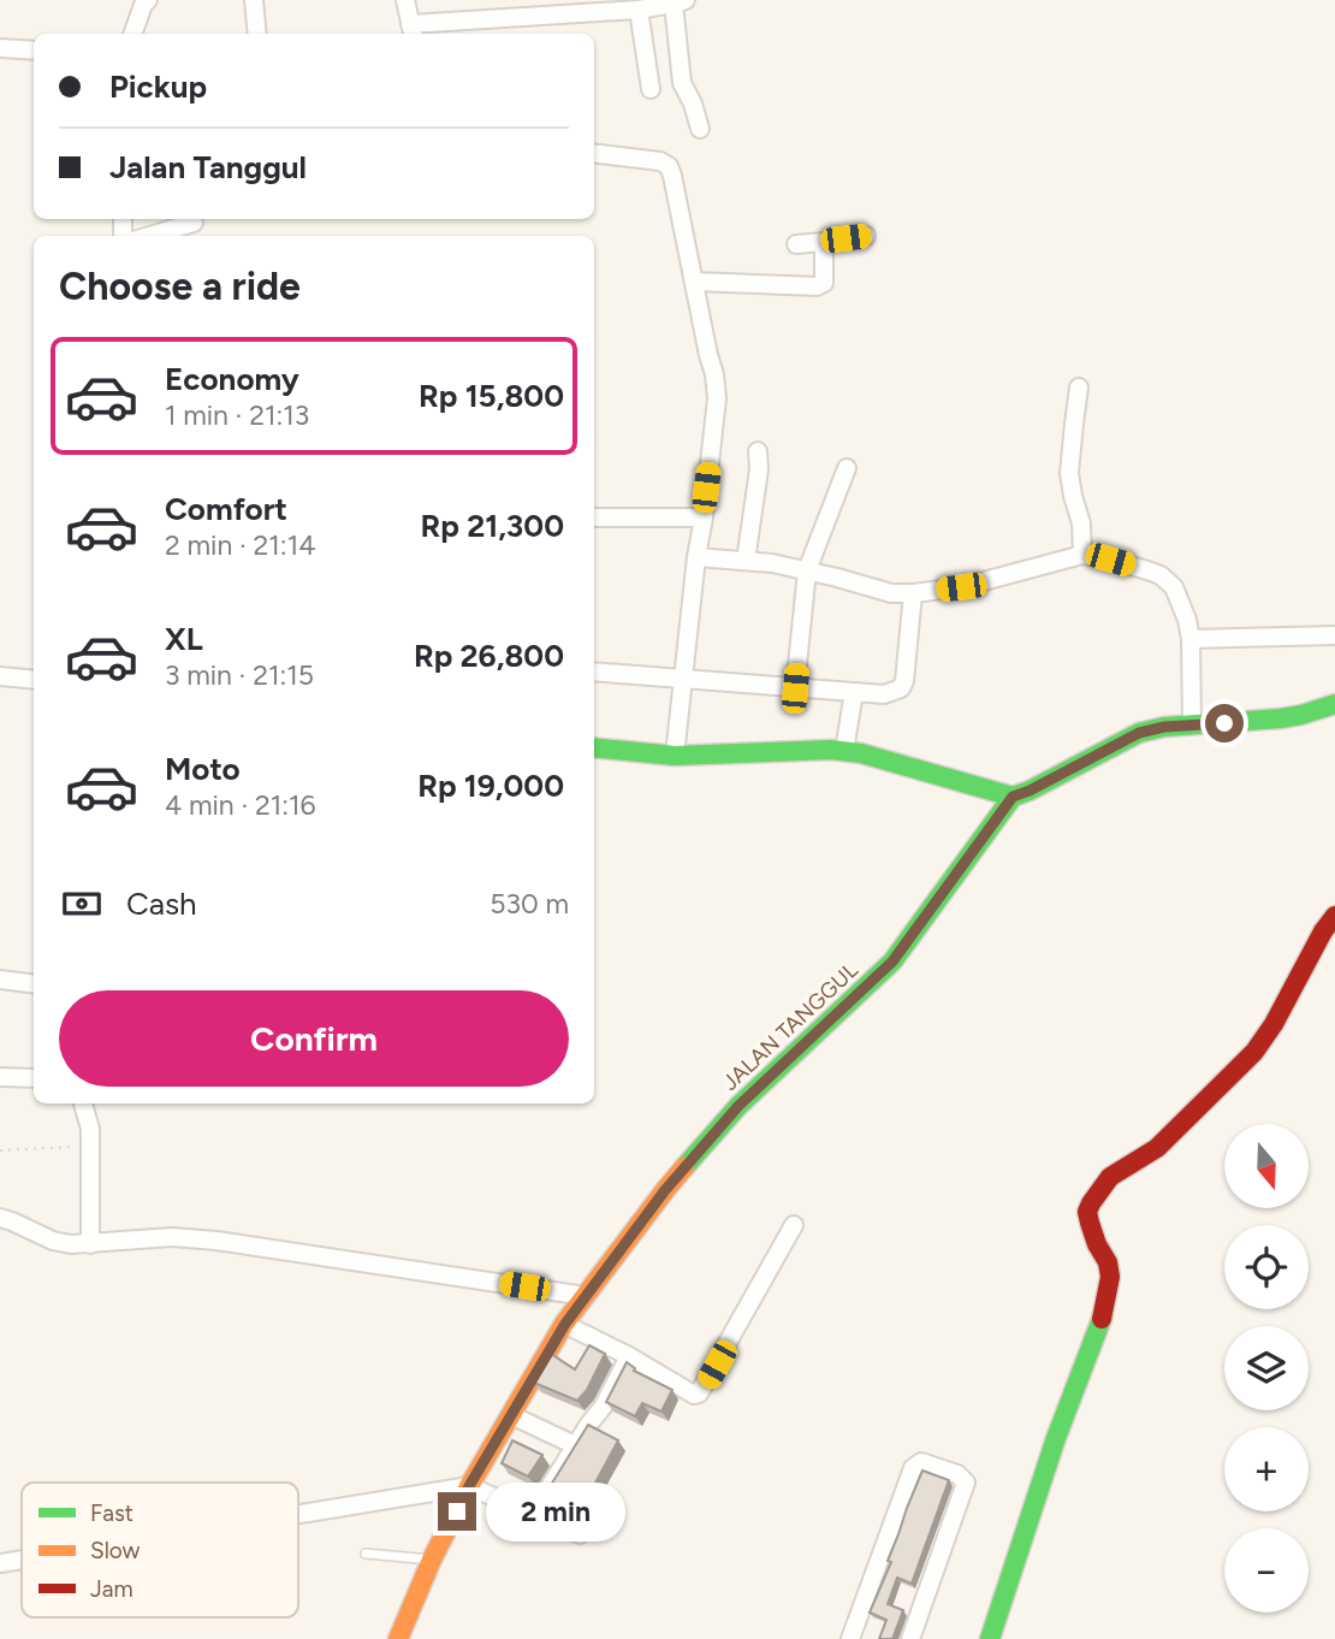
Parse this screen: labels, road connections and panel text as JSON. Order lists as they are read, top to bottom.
{
  "streets": {
    "street": ["JALAN TANGGUL"]
  },
  "legend": ["Fast", "Slow", "Jam"],
  "north": "bottom",
  "page": {
    "banner": ["Pickup", "Jalan Tanggul"],
    "heading": "Choose a ride",
    "list": [
      {
        "name": "Economy",
        "note": "1 min · 21:13",
        "value": "Rp 15,800"
      },
      {
        "name": "Comfort",
        "note": "2 min · 21:14",
        "value": "Rp 21,300"
      },
      {
        "name": "XL",
        "note": "3 min · 21:15",
        "value": "Rp 26,800"
      },
      {
        "name": "Moto",
        "note": "4 min · 21:16",
        "value": "Rp 19,000"
      }
    ],
    "pay": ["Cash", "530 m"],
    "buttons": "Confirm",
    "map_buttons": ["+", "−"],
    "bubble": "2 min"
  }
}
